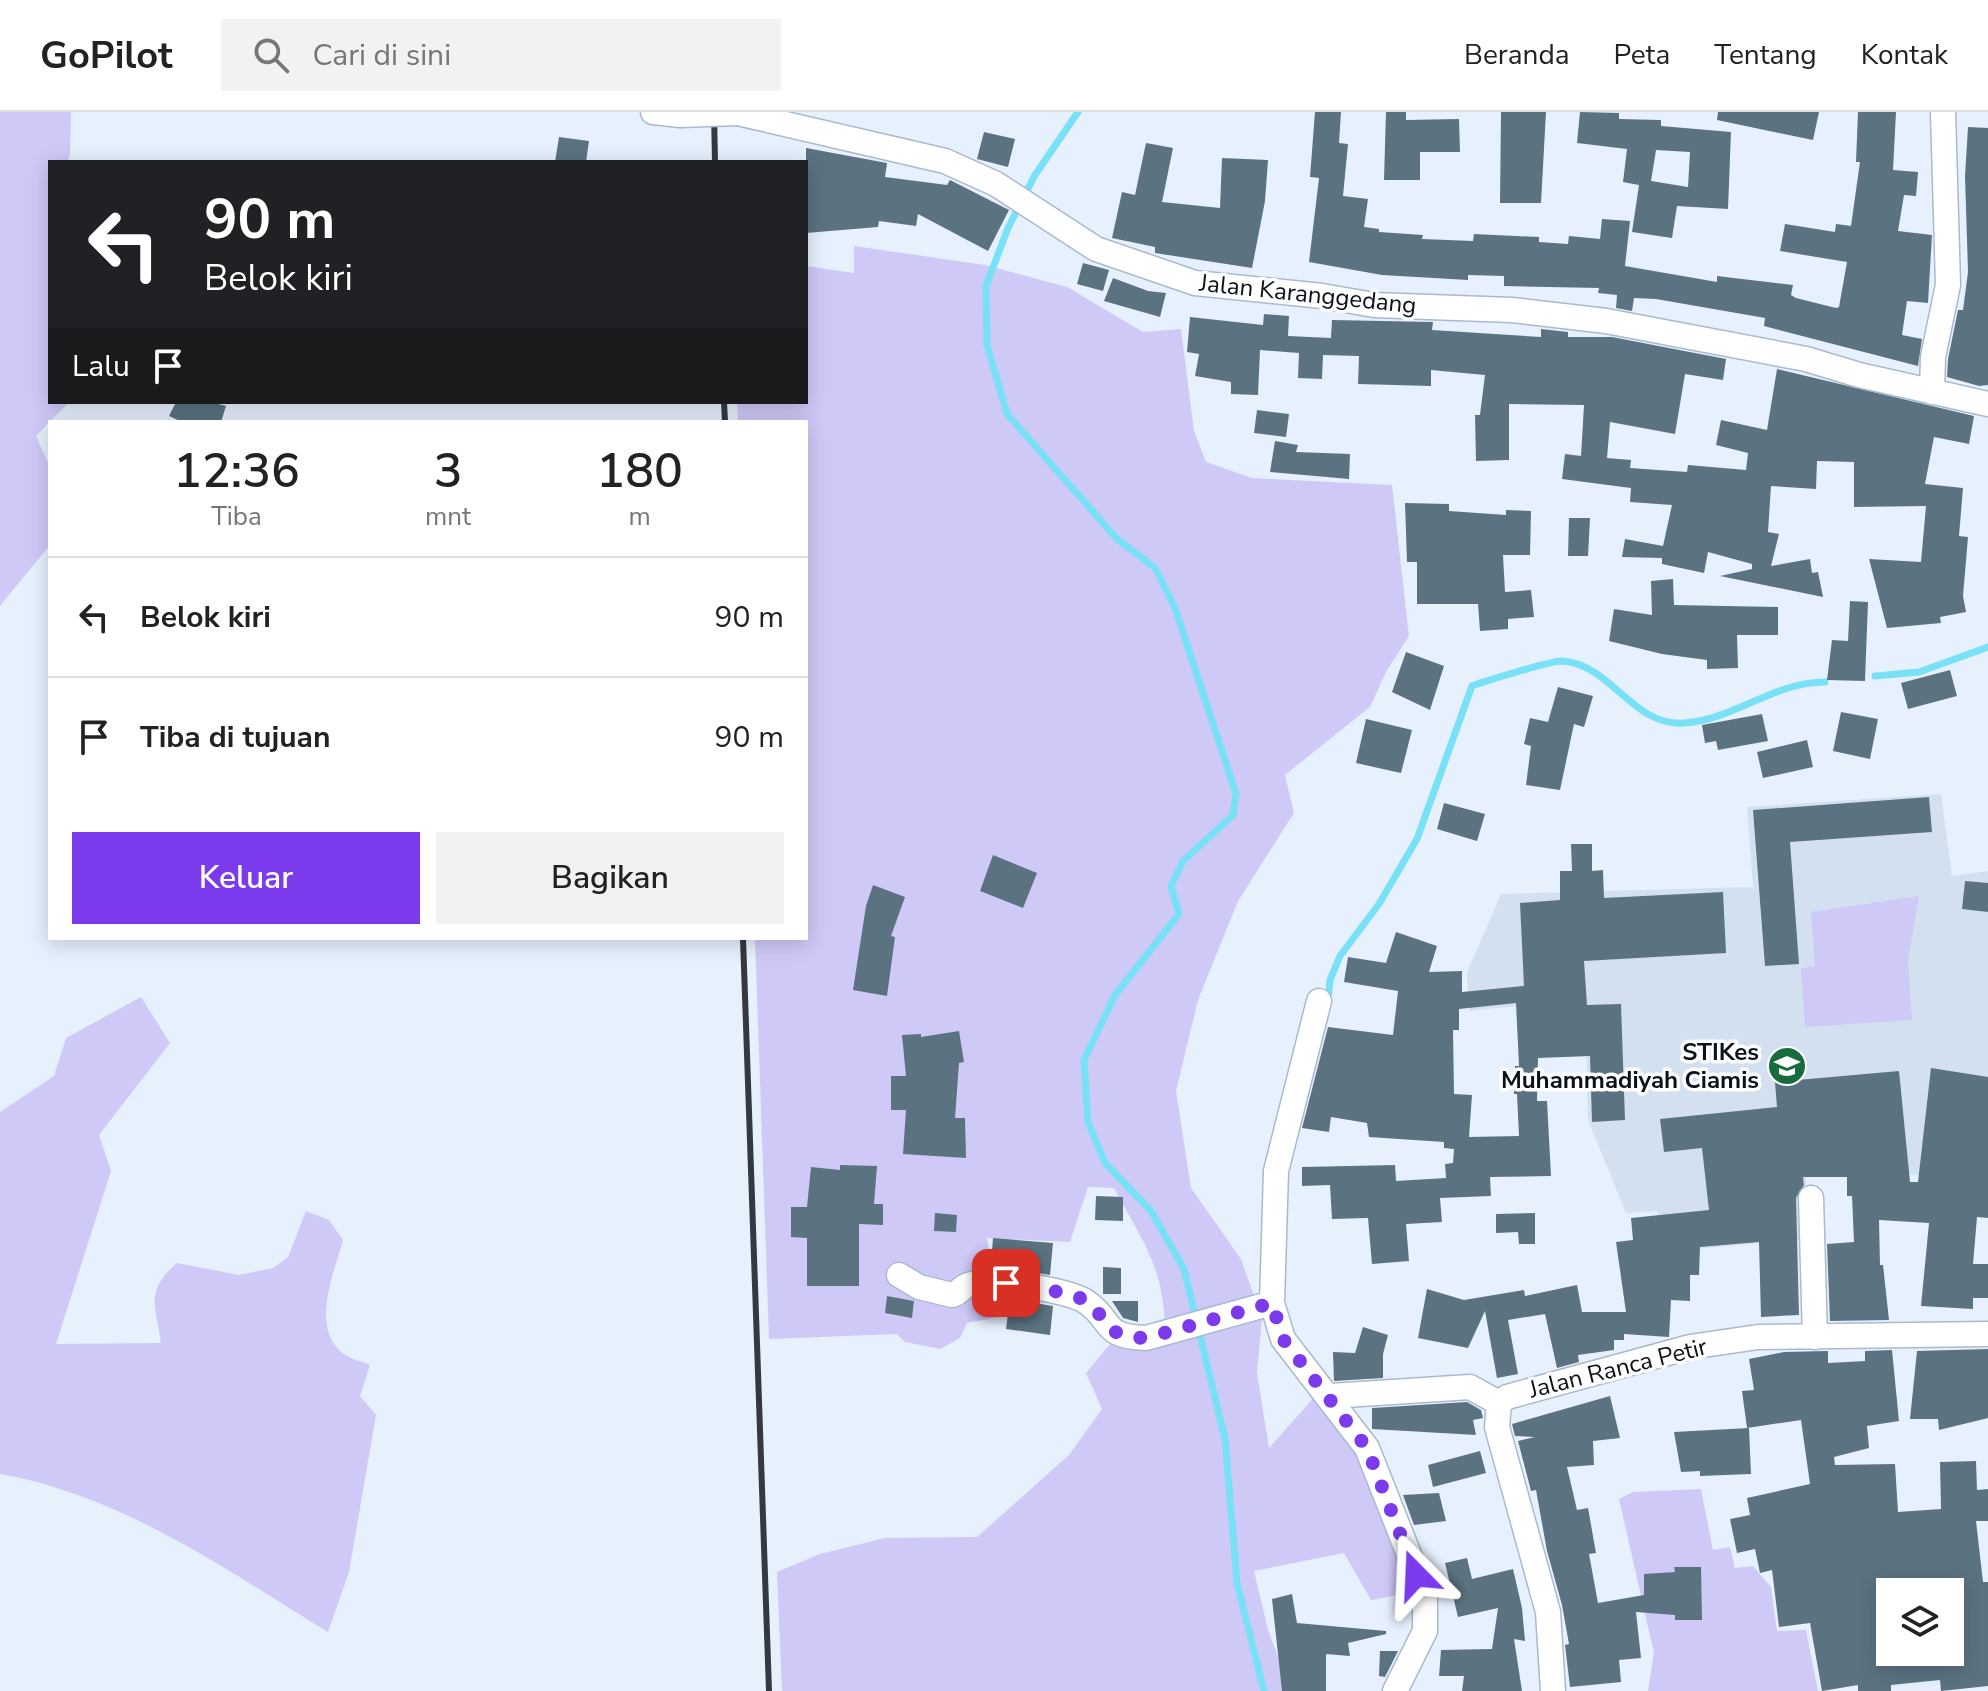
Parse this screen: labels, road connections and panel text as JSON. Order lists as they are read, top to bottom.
{
  "streets": {
    "street": ["Jalan Karanggedang", "Jalan Ranca Petir"]
  },
  "places": {
    "school or university": ["STIKes Muhammadiyah Ciamis"]
  },
  "page": {
    "header": "GoPilot",
    "search": "Cari di sini",
    "nav": [
      "Beranda",
      "Peta",
      "Tentang",
      "Kontak"
    ],
    "turn": ["90 m", "Belok kiri"],
    "then": "Lalu",
    "eta": [
      "12:36",
      "Tiba",
      "3",
      "mnt",
      "180",
      "m"
    ],
    "list": [
      {
        "name": "Belok kiri",
        "value": "90 m"
      },
      {
        "name": "Tiba di tujuan",
        "value": "90 m"
      }
    ],
    "buttons": ["Keluar", "Bagikan"]
  }
}
